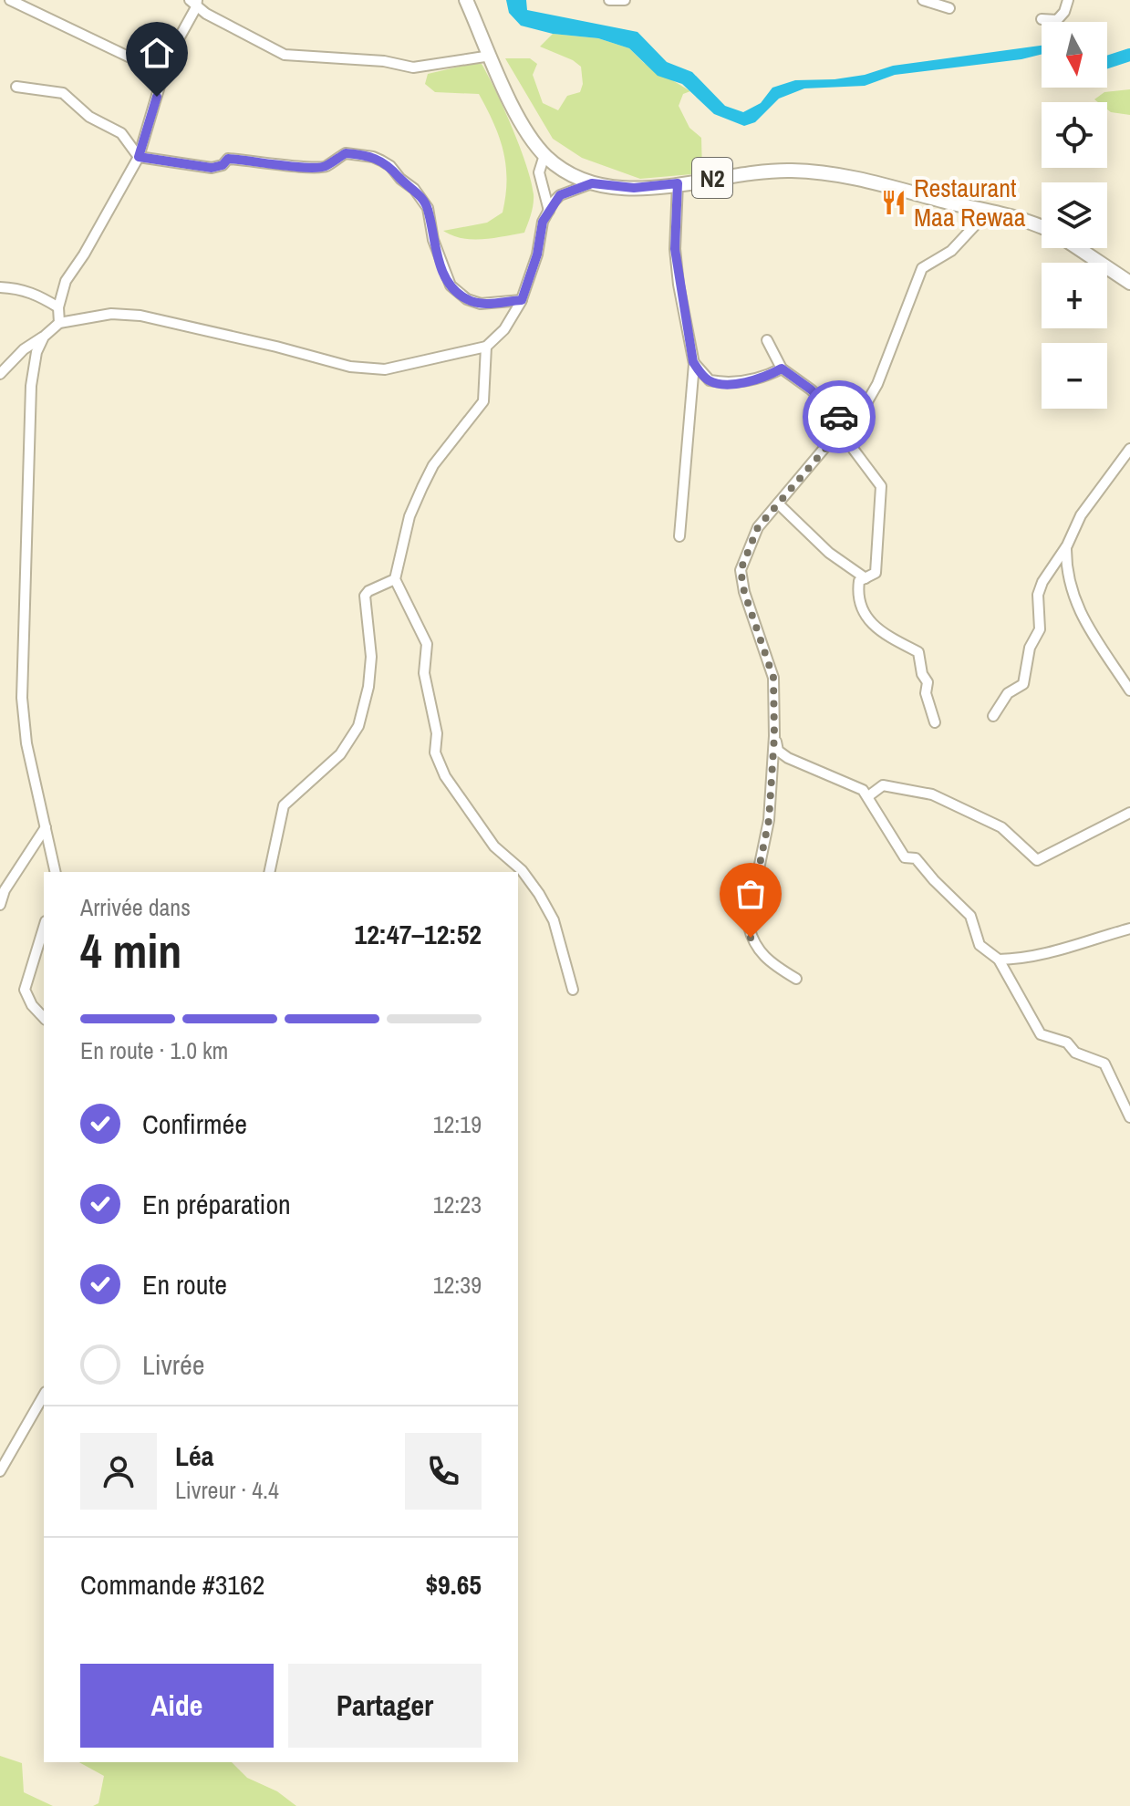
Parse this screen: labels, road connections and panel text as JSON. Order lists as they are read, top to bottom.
{
  "streets": {
    "highway": ["N2"]
  },
  "places": {
    "restaurant": ["Restaurant Maa Rewaa"]
  },
  "north": "bottom",
  "page": {
    "map_buttons": ["+", "−"],
    "heading": ["4 min", "Arrivée dans", "12:47–12:52"],
    "panel": [
      "Léa",
      "Livreur · 4.4",
      "Commande #3162",
      "$9.65"
    ],
    "bar": "En route · 1.0 km",
    "list": [
      ["Confirmée", "12:19"],
      ["En préparation", "12:23"],
      ["En route", "12:39"],
      "Livrée"
    ],
    "buttons": ["Aide", "Partager"]
  }
}
